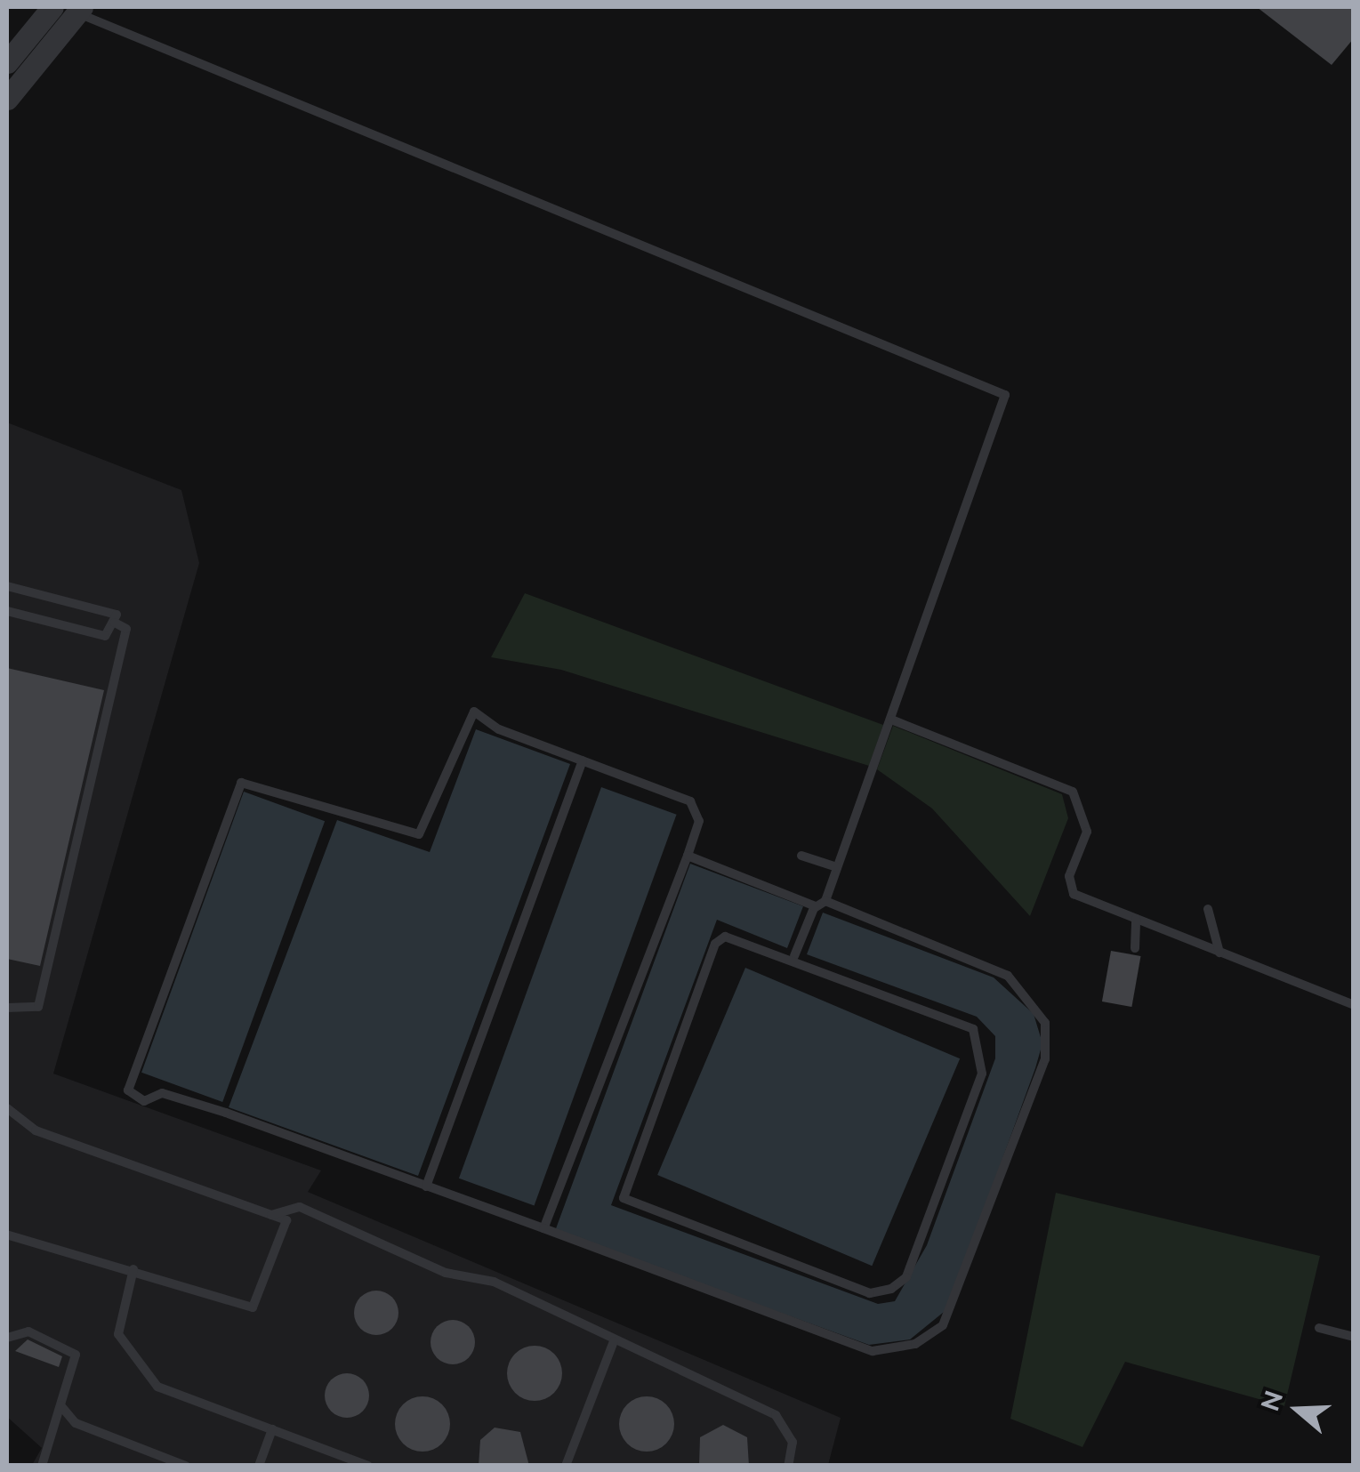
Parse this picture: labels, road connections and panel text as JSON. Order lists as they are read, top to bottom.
{
  "north": "left"
}
